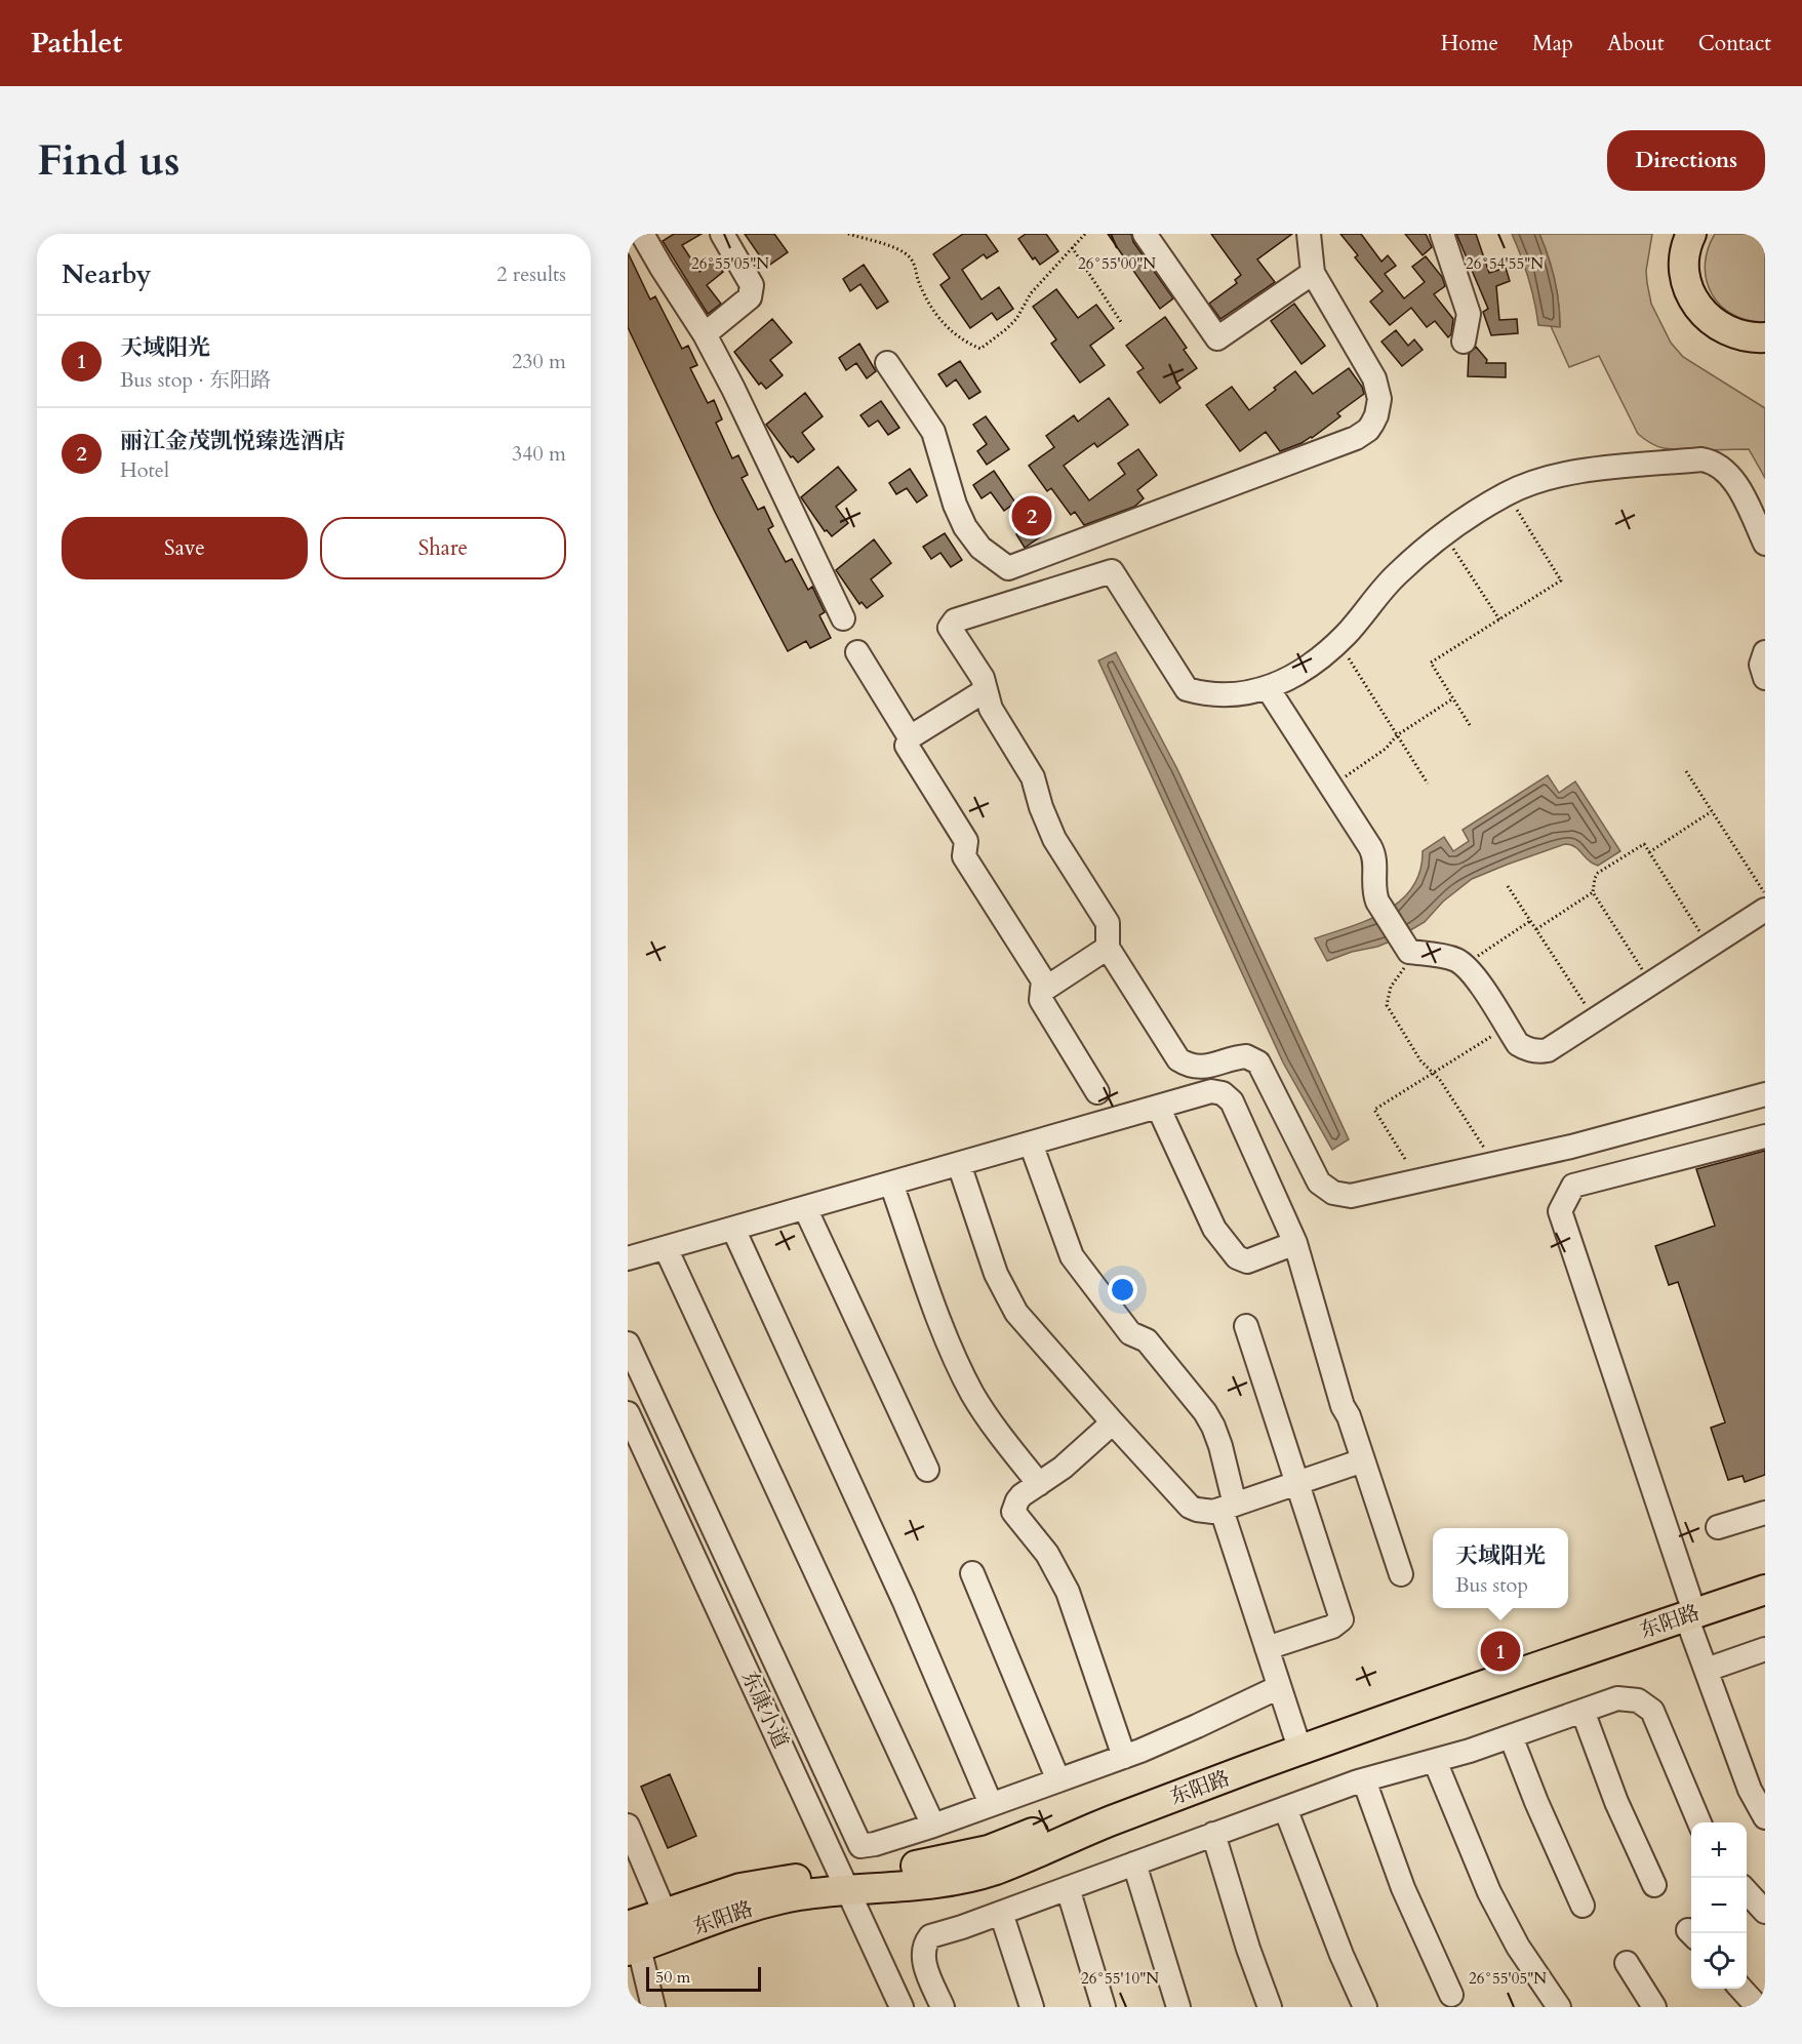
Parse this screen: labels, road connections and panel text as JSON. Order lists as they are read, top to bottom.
{
  "streets": {
    "main road": ["东阳路"],
    "street": ["东康小道"]
  },
  "crossings": [
    ["东阳路", "东康小道"]
  ],
  "scale_bar": "50 m",
  "page": {
    "header": "Pathlet",
    "nav": [
      "Home",
      "Map",
      "About",
      "Contact"
    ],
    "buttons": [
      "Directions",
      ["Save", "Share"]
    ],
    "title": "Find us",
    "heading": ["Nearby", "2 results"],
    "list": [
      {
        "mark": "1",
        "name": "天域阳光",
        "note": "Bus stop · 东阳路",
        "value": "230 m"
      },
      {
        "mark": "2",
        "name": "丽江金茂凯悦臻选酒店",
        "note": "Hotel",
        "value": "340 m"
      }
    ],
    "pins": ["2", "1"],
    "popup": ["天域阳光", "Bus stop"],
    "map_buttons": ["+", "−"],
    "scale": "50 m"
  },
  "coordinates": [
    "26°55'05\"N",
    "26°55'00\"N",
    "26°54'55\"N",
    "26°55'10\"N"
  ]
}
